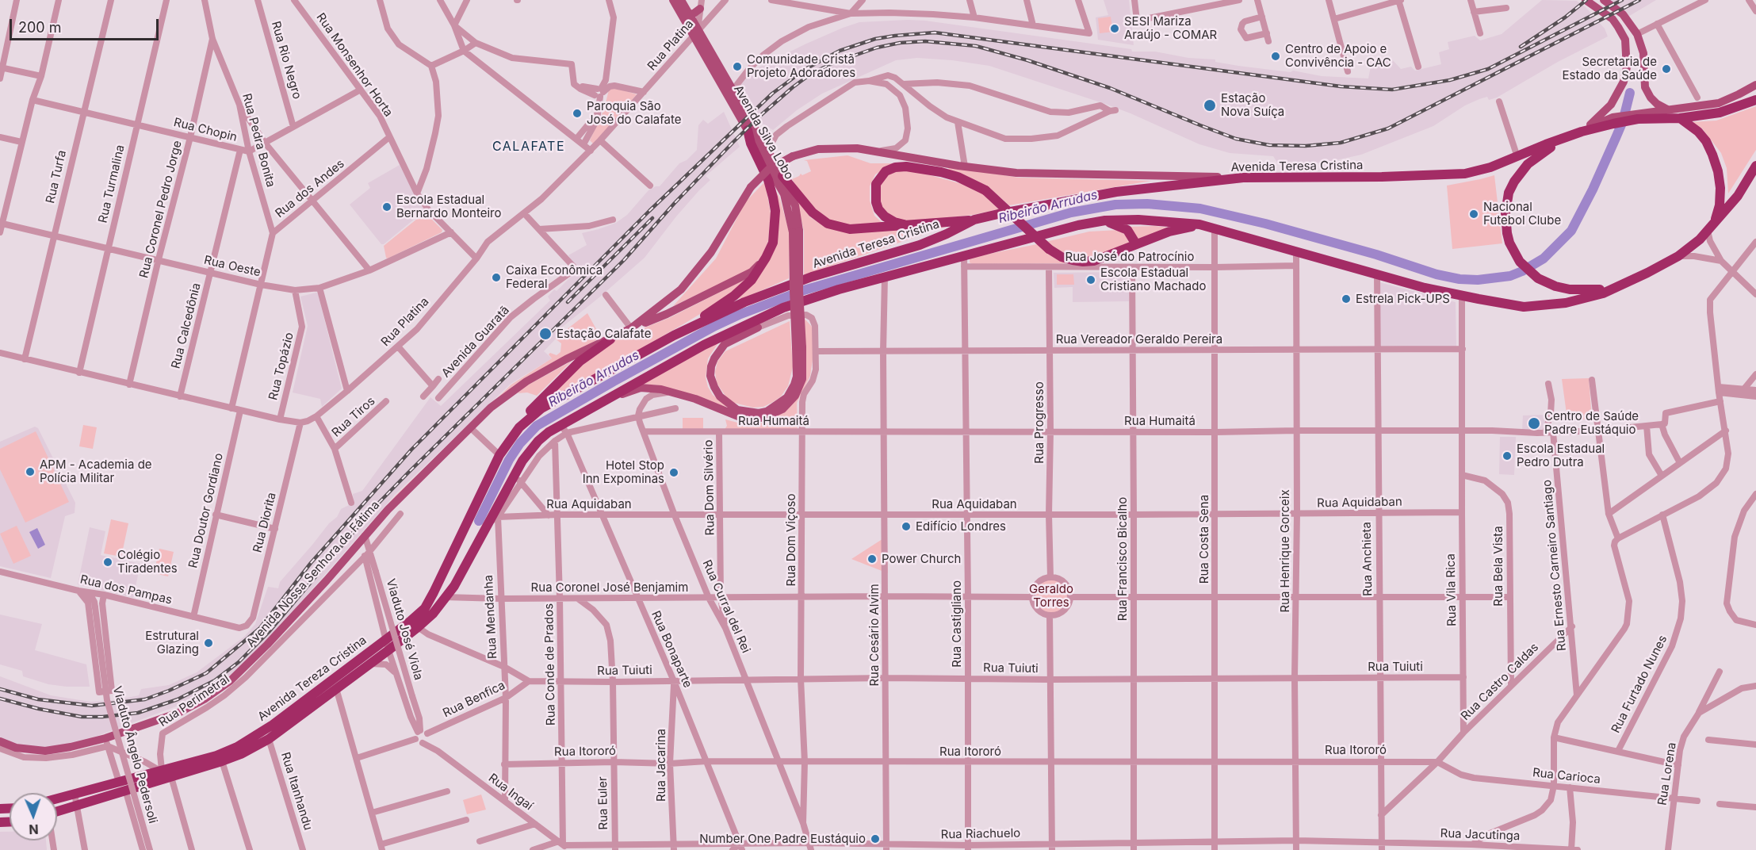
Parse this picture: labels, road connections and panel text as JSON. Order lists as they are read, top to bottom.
{
  "streets": {
    "highway": ["Avenida Teresa Cristina", "Avenida Tereza Cristina"],
    "main road": ["Avenida Silva Lobo", "Avenida Nossa Senhora de Fátima"],
    "street": [
      "Rua Platina",
      "Rua Rio Negro",
      "Rua Monsenhor Horta",
      "Rua Chopin",
      "Rua Pedra Bonita",
      "Rua Turfa",
      "Rua Turmalina",
      "Rua dos Andes",
      "Rua Coronel Pedro Jorge",
      "Rua José do Patrocínio",
      "Rua Oeste",
      "Rua Calcedônia",
      "Rua Vereador Geraldo Pereira",
      "Avenida Guaratã",
      "Rua Topázio",
      "Rua Tiros",
      "Rua Humaitá",
      "Rua Progresso",
      "Rua Dom Silvério",
      "Rua Aquidaban",
      "Rua Doutor Gordiano",
      "Rua Diorita",
      "Rua Costa Sena",
      "Rua Dom Viçoso",
      "Rua Henrique Gorceix",
      "Rua Francisco Bicalho",
      "Rua Anchieta",
      "Rua Ernesto Carneiro Santiago",
      "Rua Bela Vista",
      "Rua Coronel José Benjamim",
      "Rua dos Pampas",
      "Rua Vila Rica",
      "Rua Curral del Rei",
      "Rua Mendanha",
      "Rua Castigliano",
      "Viaduto José Viola",
      "Rua Cesário Alvim",
      "Rua Bonaparte",
      "Rua Conde de Prados",
      "Rua Tuiuti",
      "Rua Castro Caldas",
      "Rua Furtado Nunes",
      "Rua Benfica",
      "Rua Perimetral",
      "Rua Itororó",
      "Viaduto Ângelo Pedersoli",
      "Rua Jacarina",
      "Rua Lorena",
      "Rua Carioca",
      "Rua Itanhandu",
      "Rua Ingaí",
      "Rua Euler",
      "Rua Riachuelo",
      "Rua Jacutinga"
    ]
  },
  "crossings": [
    ["Rua Platina", "Rua Monsenhor Horta"],
    ["Rua Platina", "Avenida Silva Lobo"],
    ["Rua Platina", "Rua Diorita"],
    ["Rua Rio Negro", "Rua Chopin"],
    ["Rua Monsenhor Horta", "Rua Chopin"],
    ["Rua Monsenhor Horta", "Rua dos Andes"],
    ["Rua Monsenhor Horta", "Rua Oeste"],
    ["Rua Chopin", "Rua Pedra Bonita"],
    ["Rua Chopin", "Rua Turfa"],
    ["Rua Chopin", "Rua Turmalina"],
    ["Rua Chopin", "Rua Coronel Pedro Jorge"],
    ["Rua Chopin", "Rua Calcedônia"],
    ["Rua Pedra Bonita", "Rua dos Andes"],
    ["Rua Pedra Bonita", "Rua Coronel Pedro Jorge"],
    ["Avenida Teresa Cristina", "Avenida Tereza Cristina"],
    ["Rua Turfa", "Rua Oeste"],
    ["Rua Turmalina", "Rua Oeste"],
    ["Rua dos Andes", "Rua Oeste"],
    ["Rua Coronel Pedro Jorge", "Rua Oeste"],
    ["Rua José do Patrocínio", "Rua Progresso"],
    ["Rua José do Patrocínio", "Rua Costa Sena"],
    ["Rua José do Patrocínio", "Rua Henrique Gorceix"],
    ["Rua José do Patrocínio", "Rua Francisco Bicalho"],
    ["Rua José do Patrocínio", "Rua Castigliano"],
    ["Rua Oeste", "Rua Calcedônia"],
    ["Rua Oeste", "Rua Topázio"],
    ["Rua Vereador Geraldo Pereira", "Rua Progresso"],
    ["Rua Vereador Geraldo Pereira", "Rua Costa Sena"],
    ["Rua Vereador Geraldo Pereira", "Rua Dom Viçoso"],
    ["Rua Vereador Geraldo Pereira", "Rua Henrique Gorceix"],
    ["Rua Vereador Geraldo Pereira", "Rua Francisco Bicalho"],
    ["Rua Vereador Geraldo Pereira", "Rua Anchieta"],
    ["Rua Vereador Geraldo Pereira", "Rua Vila Rica"],
    ["Rua Vereador Geraldo Pereira", "Rua Castigliano"],
    ["Rua Vereador Geraldo Pereira", "Rua Cesário Alvim"],
    ["Rua Humaitá", "Rua Progresso"],
    ["Rua Humaitá", "Rua Dom Silvério"],
    ["Rua Humaitá", "Rua Costa Sena"],
    ["Rua Humaitá", "Rua Dom Viçoso"],
    ["Rua Humaitá", "Rua Henrique Gorceix"],
    ["Rua Humaitá", "Rua Francisco Bicalho"],
    ["Rua Humaitá", "Rua Anchieta"],
    ["Rua Humaitá", "Rua Ernesto Carneiro Santiago"],
    ["Rua Humaitá", "Rua Vila Rica"],
    ["Rua Humaitá", "Rua Curral del Rei"],
    ["Rua Humaitá", "Rua Castigliano"],
    ["Rua Humaitá", "Rua Cesário Alvim"],
    ["Rua Progresso", "Rua Aquidaban"],
    ["Rua Progresso", "Rua Coronel José Benjamim"],
    ["Rua Dom Silvério", "Rua Aquidaban"],
    ["Rua Dom Silvério", "Rua Coronel José Benjamim"],
    ["Rua Dom Silvério", "Rua Curral del Rei"],
    ["Rua Aquidaban", "Rua Costa Sena"],
    ["Rua Aquidaban", "Rua Dom Viçoso"],
    ["Rua Aquidaban", "Rua Henrique Gorceix"],
    ["Rua Aquidaban", "Rua Francisco Bicalho"],
    ["Rua Aquidaban", "Rua Anchieta"],
    ["Rua Aquidaban", "Rua Vila Rica"],
    ["Rua Aquidaban", "Rua Curral del Rei"],
    ["Rua Aquidaban", "Rua Mendanha"],
    ["Rua Aquidaban", "Rua Castigliano"],
    ["Rua Aquidaban", "Rua Cesário Alvim"],
    ["Rua Aquidaban", "Rua Bonaparte"],
    ["Rua Aquidaban", "Rua Conde de Prados"],
    ["Rua Aquidaban", "Avenida Tereza Cristina"],
    ["Rua Doutor Gordiano", "Rua dos Pampas"],
    ["Rua Diorita", "Rua dos Pampas"],
    ["Rua Costa Sena", "Rua Tuiuti"],
    ["Rua Costa Sena", "Rua Itororó"],
    ["Rua Costa Sena", "Rua Riachuelo"],
    ["Rua Dom Viçoso", "Rua Coronel José Benjamim"],
    ["Rua Dom Viçoso", "Rua Curral del Rei"],
    ["Rua Dom Viçoso", "Rua Tuiuti"],
    ["Rua Dom Viçoso", "Rua Itororó"],
    ["Rua Henrique Gorceix", "Rua Tuiuti"],
    ["Rua Henrique Gorceix", "Rua Itororó"],
    ["Rua Henrique Gorceix", "Rua Riachuelo"],
    ["Rua Francisco Bicalho", "Rua Tuiuti"],
    ["Rua Francisco Bicalho", "Rua Itororó"],
    ["Rua Francisco Bicalho", "Rua Riachuelo"],
    ["Rua Anchieta", "Rua Tuiuti"],
    ["Rua Anchieta", "Rua Itororó"],
    ["Rua Ernesto Carneiro Santiago", "Rua Castro Caldas"],
    ["Rua Bela Vista", "Rua Vila Rica"],
    ["Rua Bela Vista", "Rua Castro Caldas"],
    ["Avenida Nossa Senhora de Fátima", "Viaduto José Viola"],
    ["Rua Coronel José Benjamim", "Rua Curral del Rei"],
    ["Rua Coronel José Benjamim", "Rua Mendanha"],
    ["Rua Coronel José Benjamim", "Rua Castigliano"],
    ["Rua Coronel José Benjamim", "Rua Cesário Alvim"],
    ["Rua Coronel José Benjamim", "Rua Bonaparte"],
    ["Rua Coronel José Benjamim", "Rua Conde de Prados"],
    ["Rua Coronel José Benjamim", "Avenida Tereza Cristina"],
    ["Rua Coronel José Benjamim", "Rua Euler"],
    ["Rua Vila Rica", "Rua Tuiuti"],
    ["Rua Vila Rica", "Rua Castro Caldas"],
    ["Rua Curral del Rei", "Rua Tuiuti"],
    ["Rua Curral del Rei", "Rua Itororó"],
    ["Rua Curral del Rei", "Rua Riachuelo"],
    ["Rua Mendanha", "Avenida Tereza Cristina"],
    ["Rua Mendanha", "Rua Benfica"],
    ["Rua Mendanha", "Rua Itororó"],
    ["Rua Mendanha", "Rua Ingaí"],
    ["Rua Castigliano", "Rua Tuiuti"],
    ["Rua Castigliano", "Rua Itororó"],
    ["Rua Castigliano", "Rua Riachuelo"],
    ["Viaduto José Viola", "Rua Benfica"],
    ["Viaduto José Viola", "Rua Perimetral"],
    ["Viaduto José Viola", "Rua Ingaí"],
    ["Rua Cesário Alvim", "Rua Tuiuti"],
    ["Rua Cesário Alvim", "Rua Itororó"],
    ["Rua Cesário Alvim", "Rua Riachuelo"],
    ["Rua Bonaparte", "Rua Tuiuti"],
    ["Rua Bonaparte", "Rua Itororó"],
    ["Rua Bonaparte", "Rua Jacarina"],
    ["Rua Bonaparte", "Rua Riachuelo"],
    ["Rua Conde de Prados", "Rua Tuiuti"],
    ["Rua Conde de Prados", "Rua Itororó"],
    ["Rua Conde de Prados", "Rua Ingaí"],
    ["Rua Conde de Prados", "Rua Riachuelo"],
    ["Rua Tuiuti", "Rua Benfica"],
    ["Rua Tuiuti", "Rua Jacarina"],
    ["Rua Tuiuti", "Rua Euler"],
    ["Avenida Tereza Cristina", "Rua Perimetral"],
    ["Avenida Tereza Cristina", "Rua Itanhandu"],
    ["Rua Benfica", "Rua Ingaí"],
    ["Rua Itororó", "Rua Jacarina"],
    ["Rua Itororó", "Rua Carioca"],
    ["Rua Itororó", "Rua Euler"],
    ["Rua Jacarina", "Rua Riachuelo"],
    ["Rua Lorena", "Rua Carioca"],
    ["Rua Ingaí", "Rua Riachuelo"],
    ["Rua Euler", "Rua Riachuelo"],
    ["Rua Riachuelo", "Rua Jacutinga"]
  ],
  "districts": ["CALAFATE"],
  "water": ["Ribeirão Arrudas"],
  "parks": ["Geraldo Torres"],
  "places": [
    "SESI Mariza Araújo - COMAR",
    "Centro de Apoio e Convivência - CAC",
    "Comunidade Cristã Projeto Adoradores",
    "Secretaria de Estado da Saúde",
    "Estação Nova Suíça",
    "Paroquia São José do Calafate",
    "Escola Estadual Bernardo Monteiro",
    "Nacional Futebol Clube",
    "Caixa Econômica Federal",
    "Escola Estadual Cristiano Machado",
    "Estrela Pick-UPS",
    "Estação Calafate",
    "Centro de Saúde Padre Eustáquio",
    "Escola Estadual Pedro Dutra",
    "APM - Academia de Polícia Militar",
    "Hotel Stop Inn Expominas",
    "Edifício Londres",
    "Power Church",
    "Colégio Tiradentes",
    "Estrutural Glazing",
    "Number One Padre Eustáquio"
  ],
  "scale_bar": "200 m",
  "north": "bottom"
}
